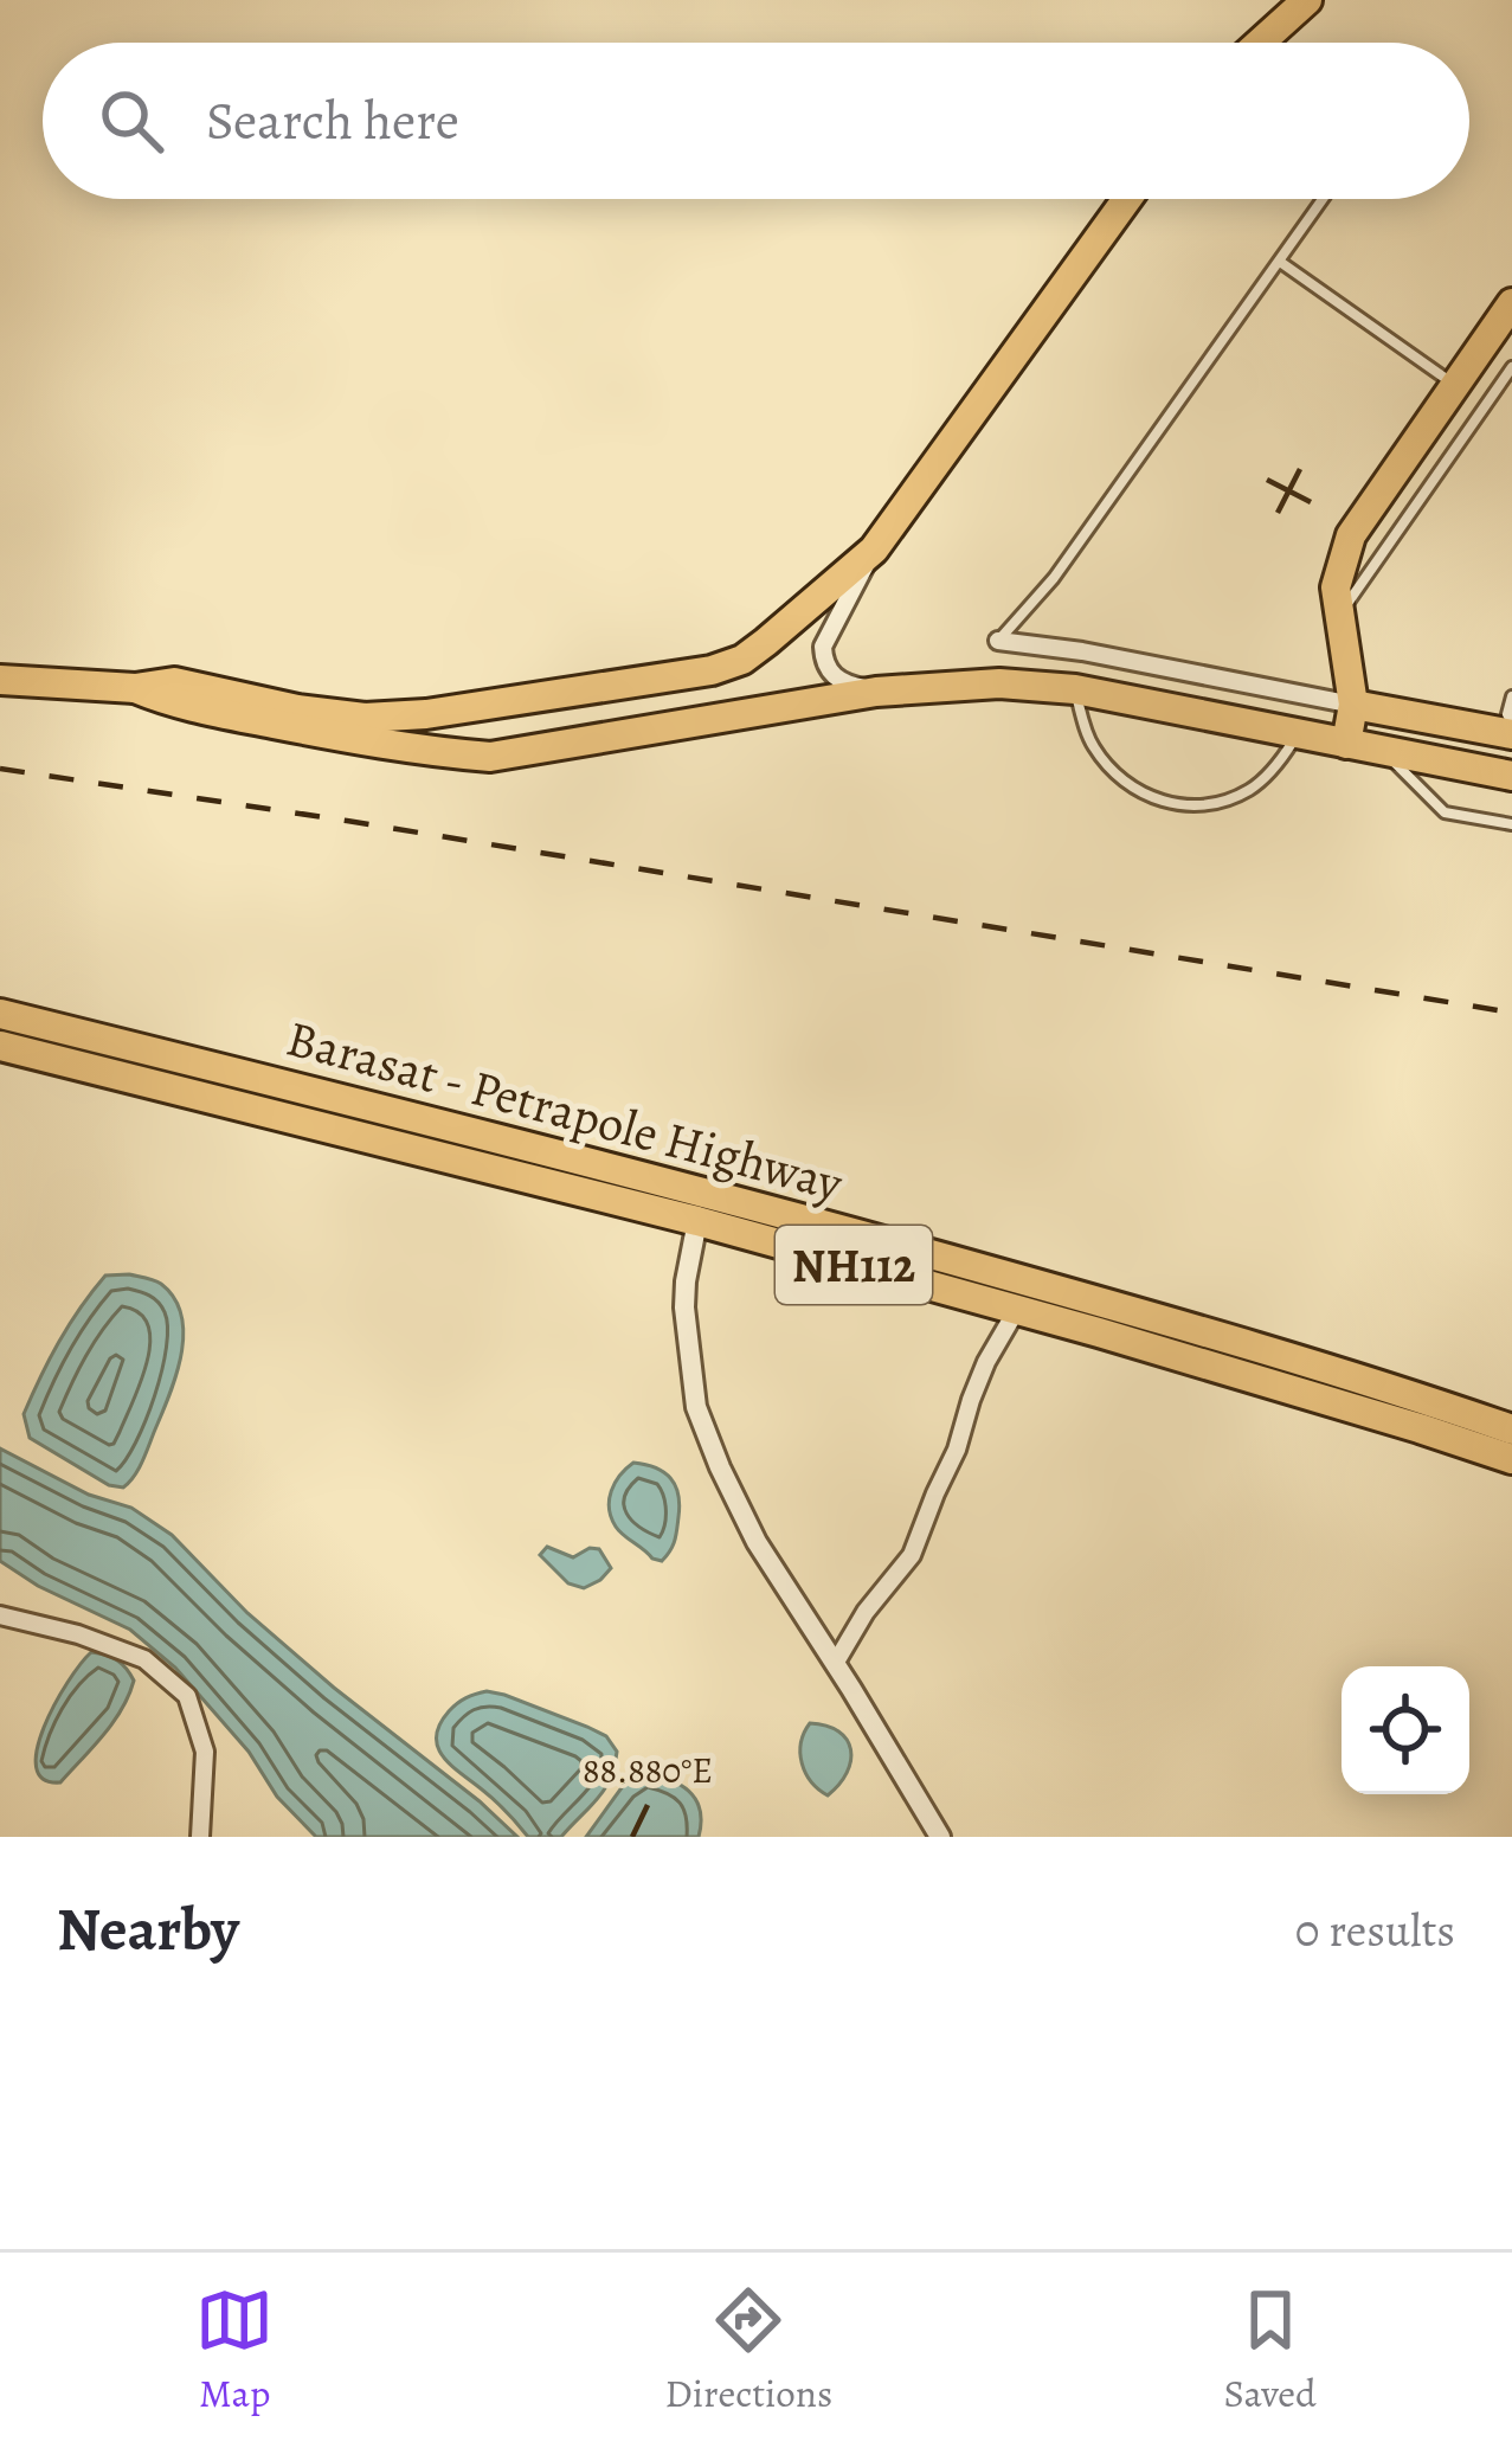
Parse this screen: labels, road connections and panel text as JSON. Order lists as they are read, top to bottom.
{
  "streets": {
    "highway": ["Barasat - Petrapole Highway", "NH112"]
  },
  "page": {
    "search": "Search here",
    "heading": ["Nearby", "0 results"],
    "nav": ["Map", "Directions", "Saved"]
  },
  "coordinates": ["88.880°E"]
}
